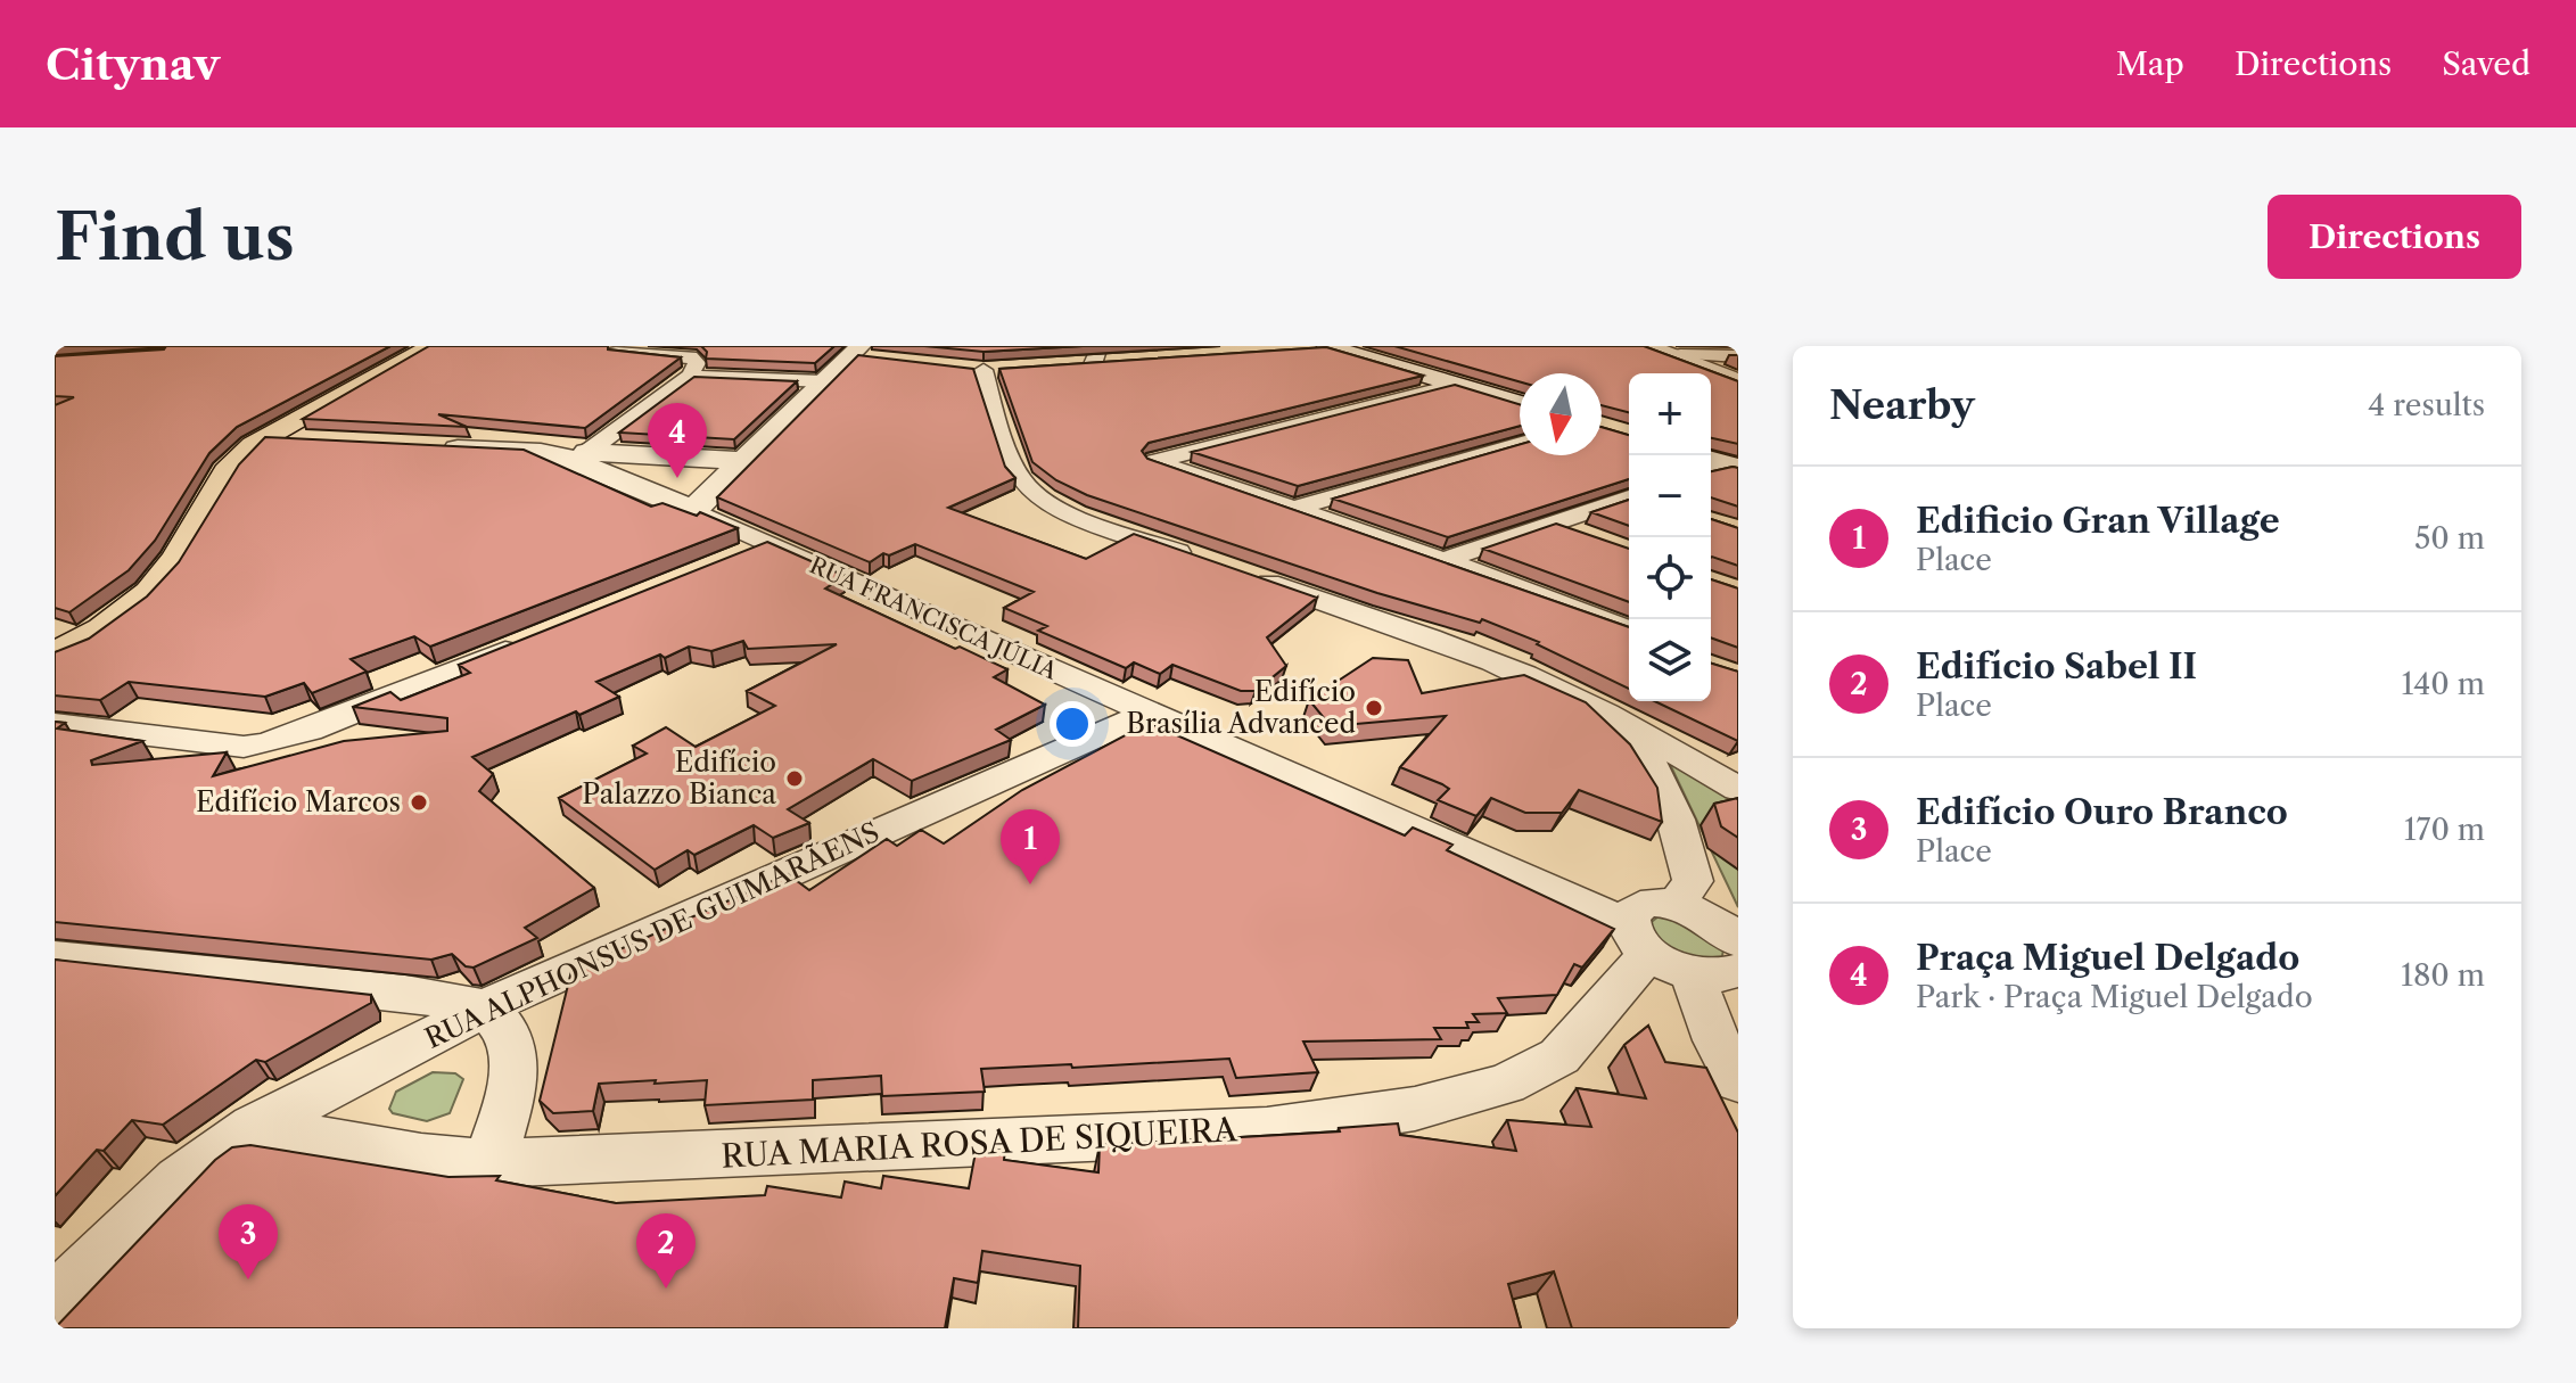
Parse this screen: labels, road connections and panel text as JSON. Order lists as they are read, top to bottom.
{
  "streets": {
    "street": ["RUA FRANCISCA JÚLIA", "RUA ALPHONSUS DE GUIMARÃENS", "RUA MARIA ROSA DE SIQUEIRA"]
  },
  "crossings": [
    ["RUA FRANCISCA JÚLIA", "RUA ALPHONSUS DE GUIMARÃENS"],
    ["RUA FRANCISCA JÚLIA", "RUA MARIA ROSA DE SIQUEIRA"],
    ["RUA ALPHONSUS DE GUIMARÃENS", "RUA MARIA ROSA DE SIQUEIRA"]
  ],
  "places": ["Edifício Brasília Advanced", "Edifício Palazzo Bianca", "Edifício Marcos"],
  "north": "bottom",
  "page": {
    "header": "Citynav",
    "nav": ["Map", "Directions", "Saved"],
    "buttons": "Directions",
    "title": "Find us",
    "heading": ["Nearby", "4 results"],
    "map_buttons": ["+", "−"],
    "pins": [
      "4",
      "1",
      "3",
      "2"
    ],
    "list": [
      {
        "mark": "1",
        "name": "Edificio Gran Village",
        "note": "Place",
        "value": "50 m"
      },
      {
        "mark": "2",
        "name": "Edifício Sabel II",
        "note": "Place",
        "value": "140 m"
      },
      {
        "mark": "3",
        "name": "Edifício Ouro Branco",
        "note": "Place",
        "value": "170 m"
      },
      {
        "mark": "4",
        "name": "Praça Miguel Delgado",
        "note": "Park · Praça Miguel Delgado",
        "value": "180 m"
      }
    ]
  }
}
